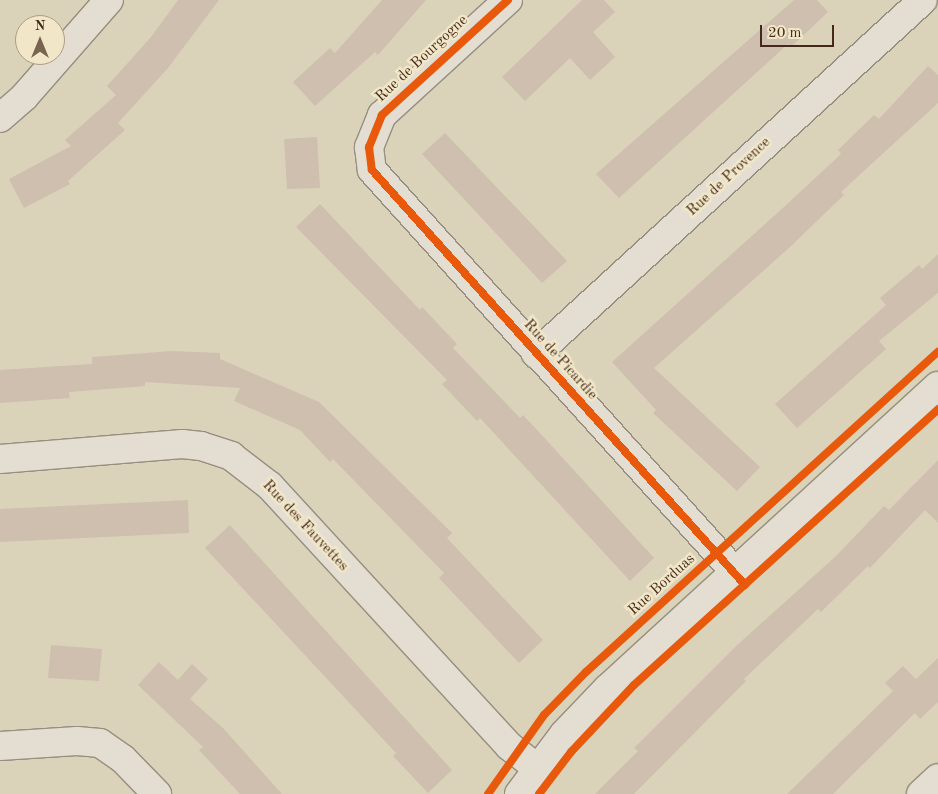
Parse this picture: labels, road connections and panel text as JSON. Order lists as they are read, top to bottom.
{
  "streets": {
    "street": [
      "Rue de Bourgogne",
      "Rue de Provence",
      "Rue de Picardie",
      "Rue des Fauvettes"
    ],
    "cycle path": ["Rue Borduas"]
  },
  "crossings": [
    ["Rue de Bourgogne", "Rue de Picardie"],
    ["Rue de Provence", "Rue de Picardie"]
  ],
  "scale_bar": "20 m",
  "north": "top"
}
